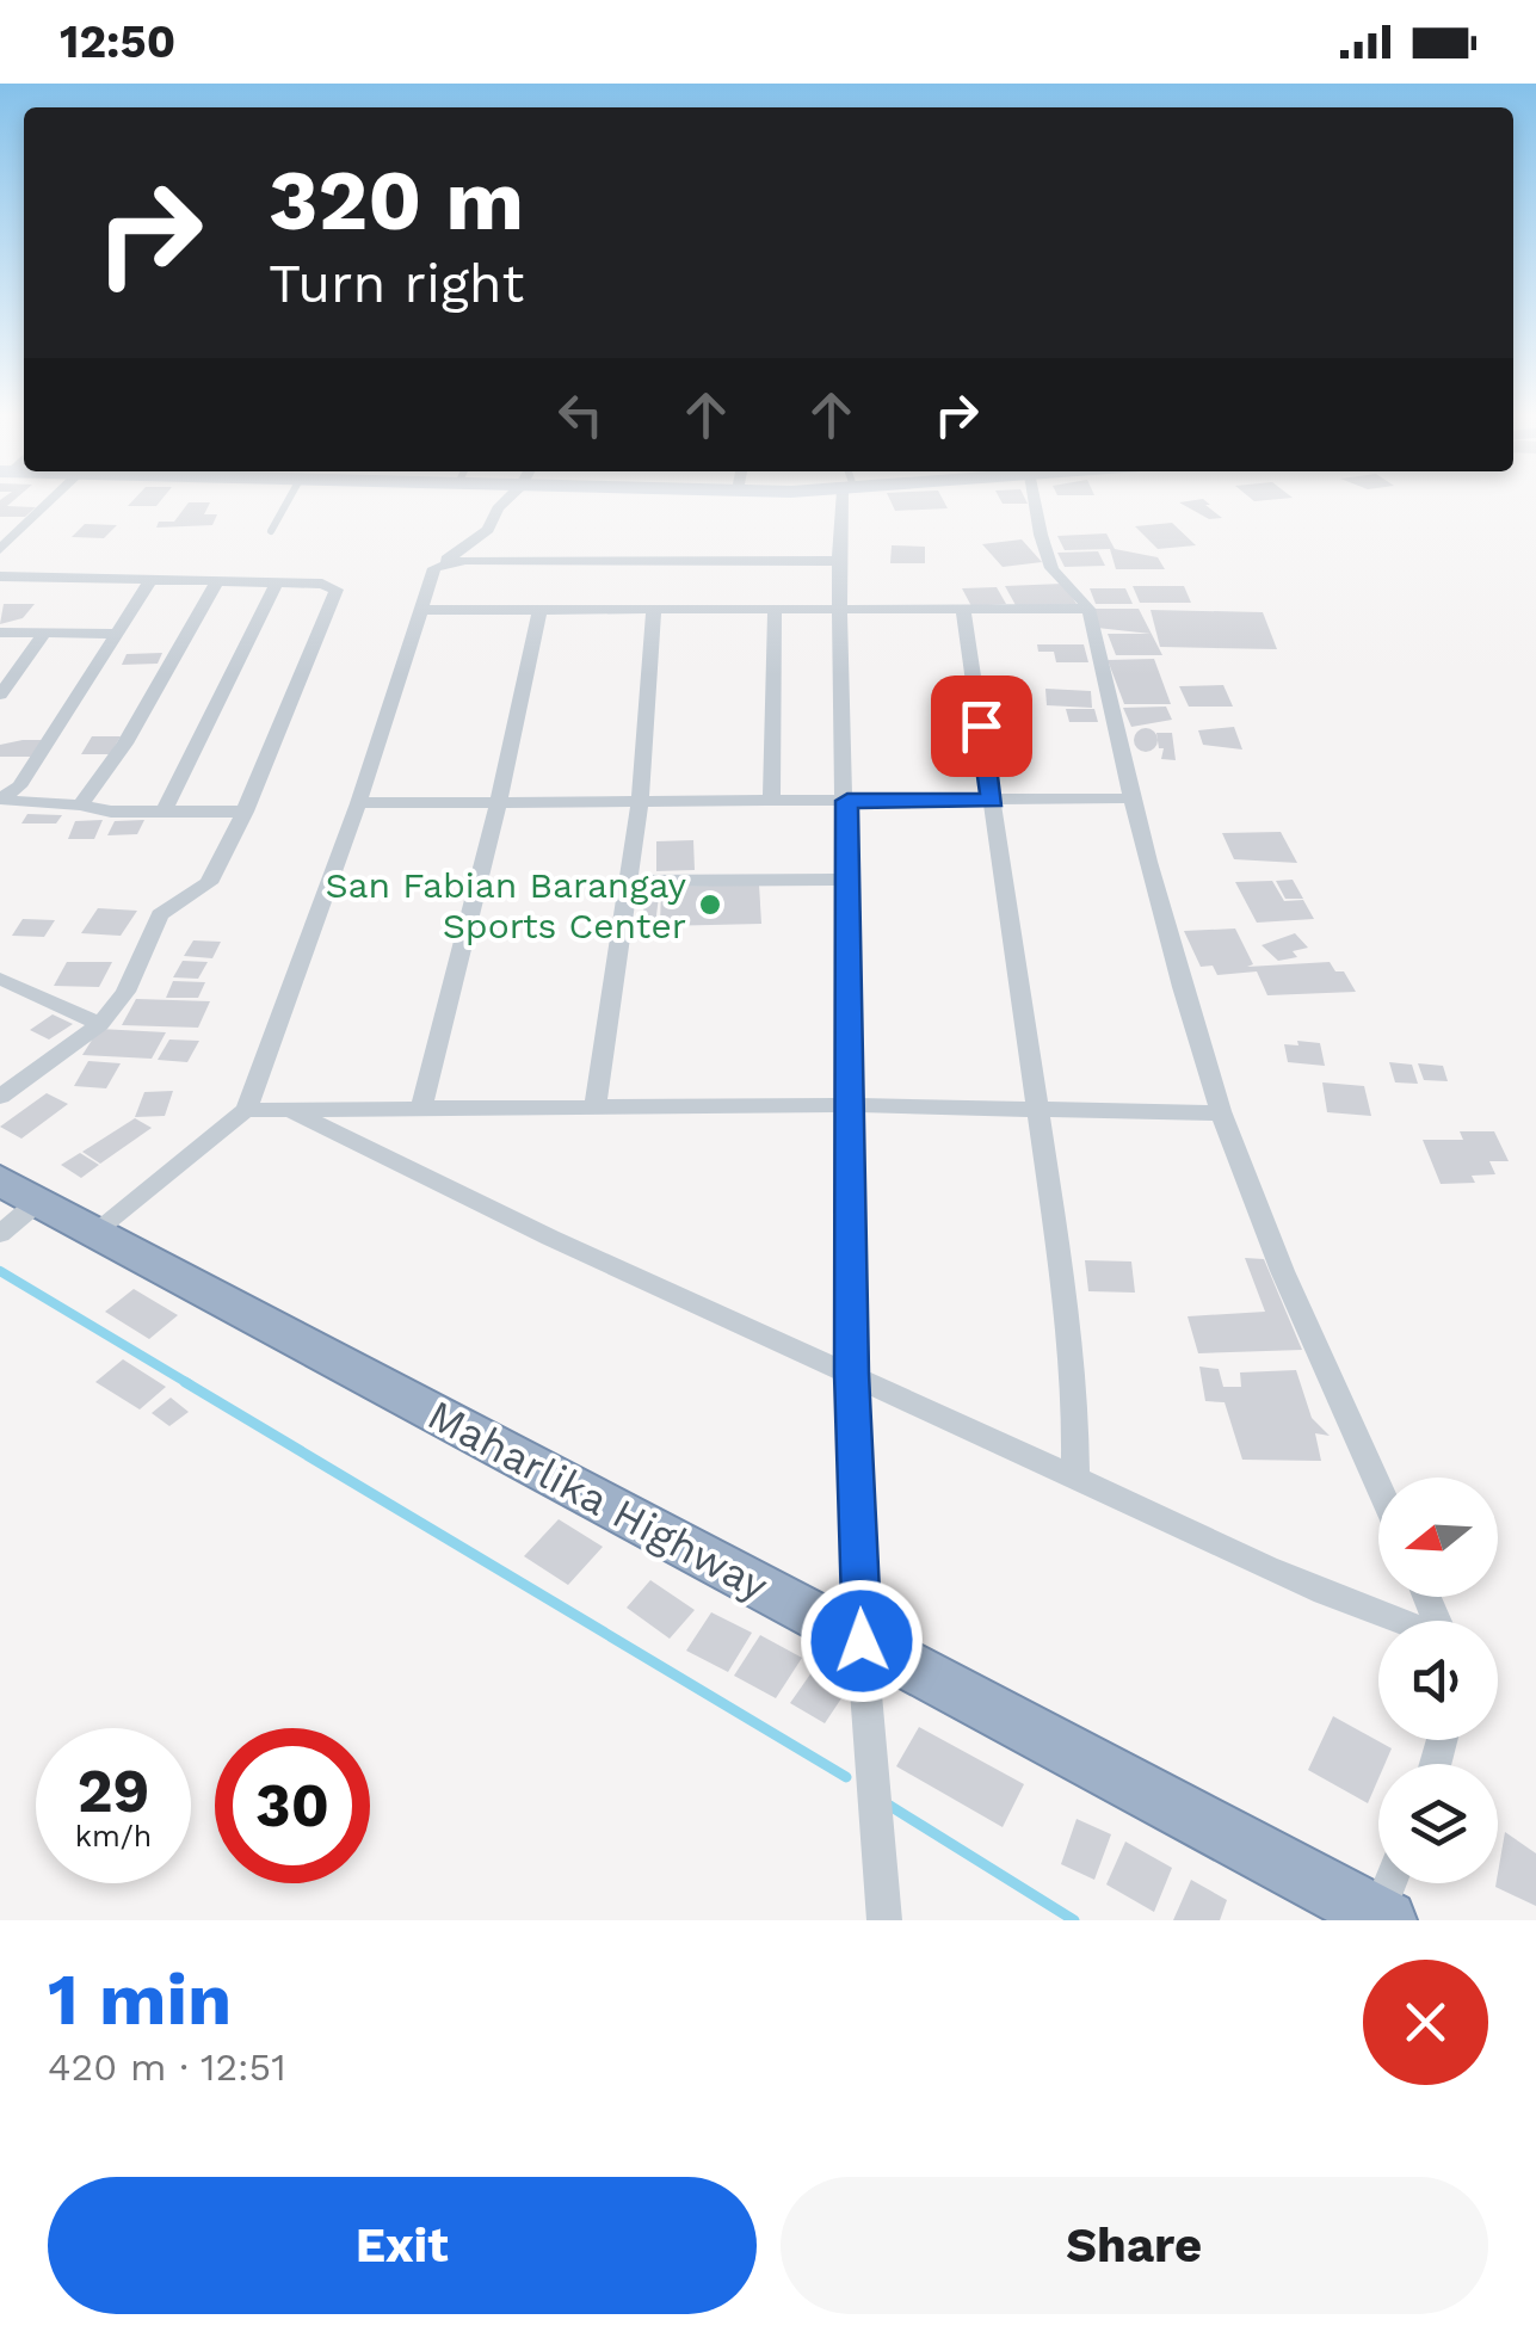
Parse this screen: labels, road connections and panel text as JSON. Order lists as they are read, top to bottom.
{
  "streets": {
    "highway": ["Maharlika Highway"]
  },
  "places": ["San Fabian Barangay Sports Center"],
  "north": "left",
  "page": {
    "status": "12:50",
    "turn": ["320 m", "Turn right"],
    "speed": "29 km/h",
    "limit": "30",
    "heading": ["1 min", "420 m · 12:51"],
    "buttons": ["Exit", "Share"]
  }
}
